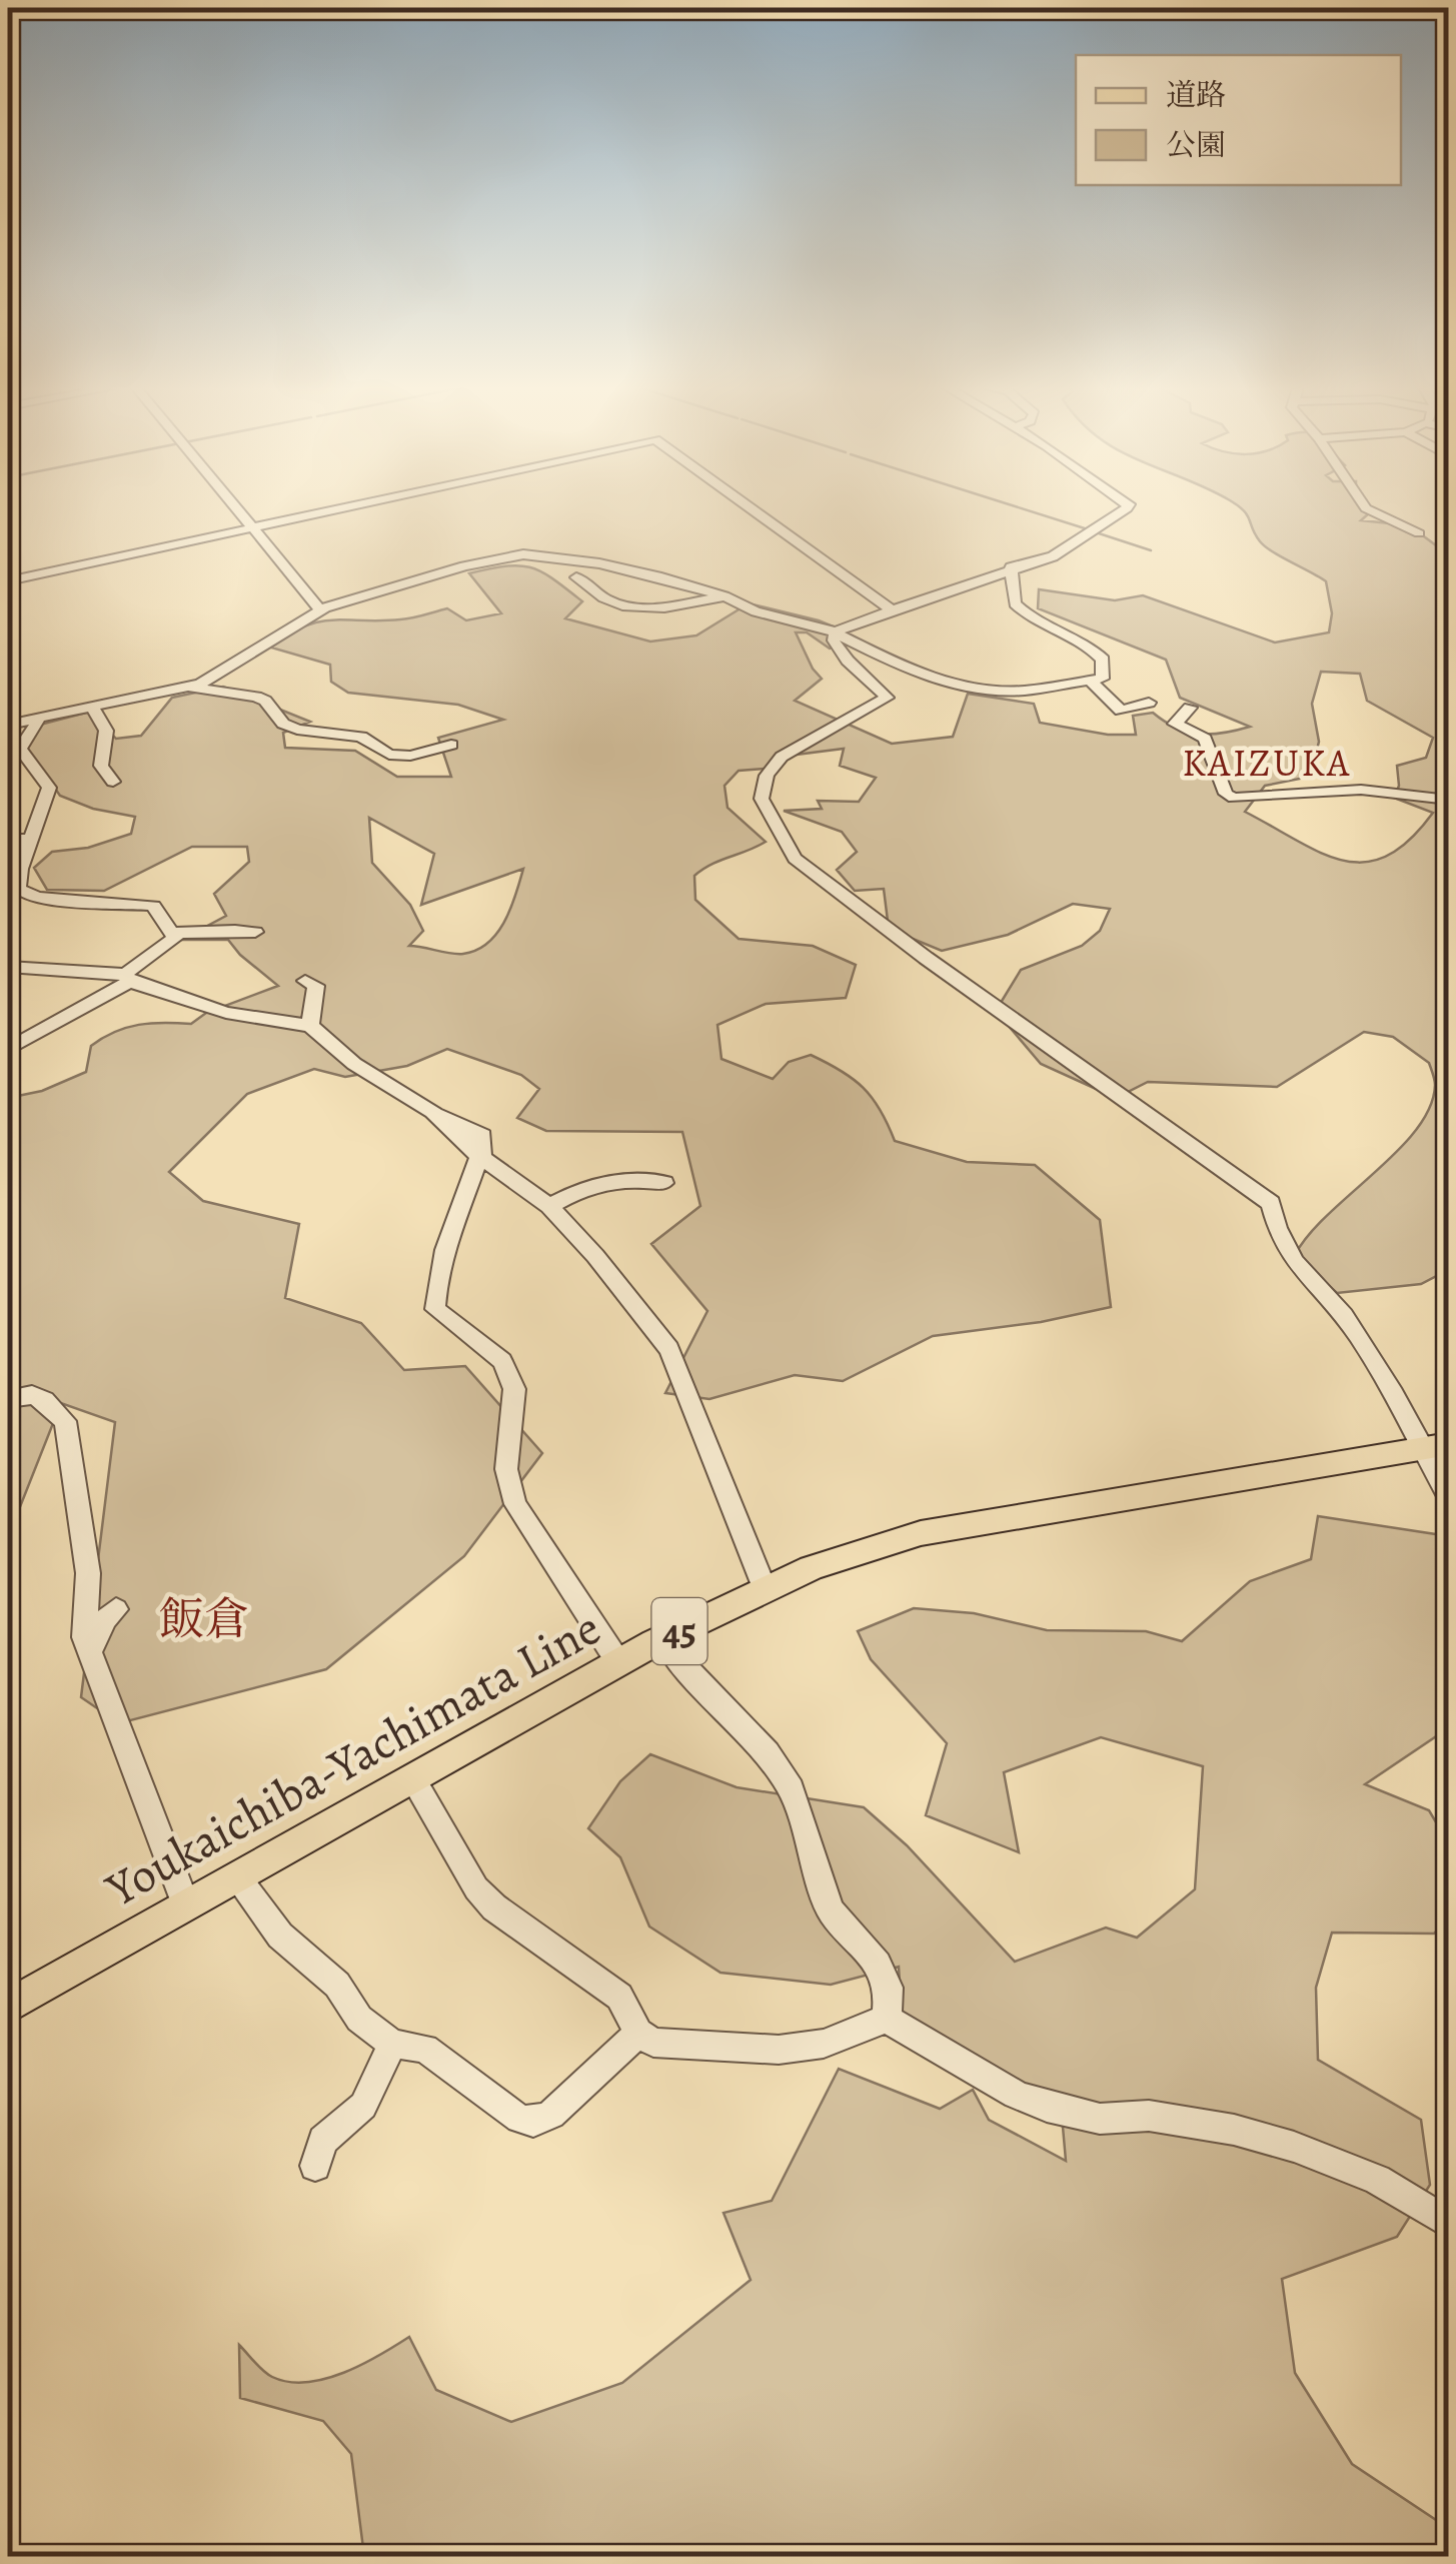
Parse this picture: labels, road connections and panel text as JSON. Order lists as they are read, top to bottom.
{
  "streets": {
    "main road": ["45", "Youkaichiba-Yachimata Line"]
  },
  "districts": ["KAIZUKA", "飯倉"],
  "legend": ["道路", "公園"]
}
